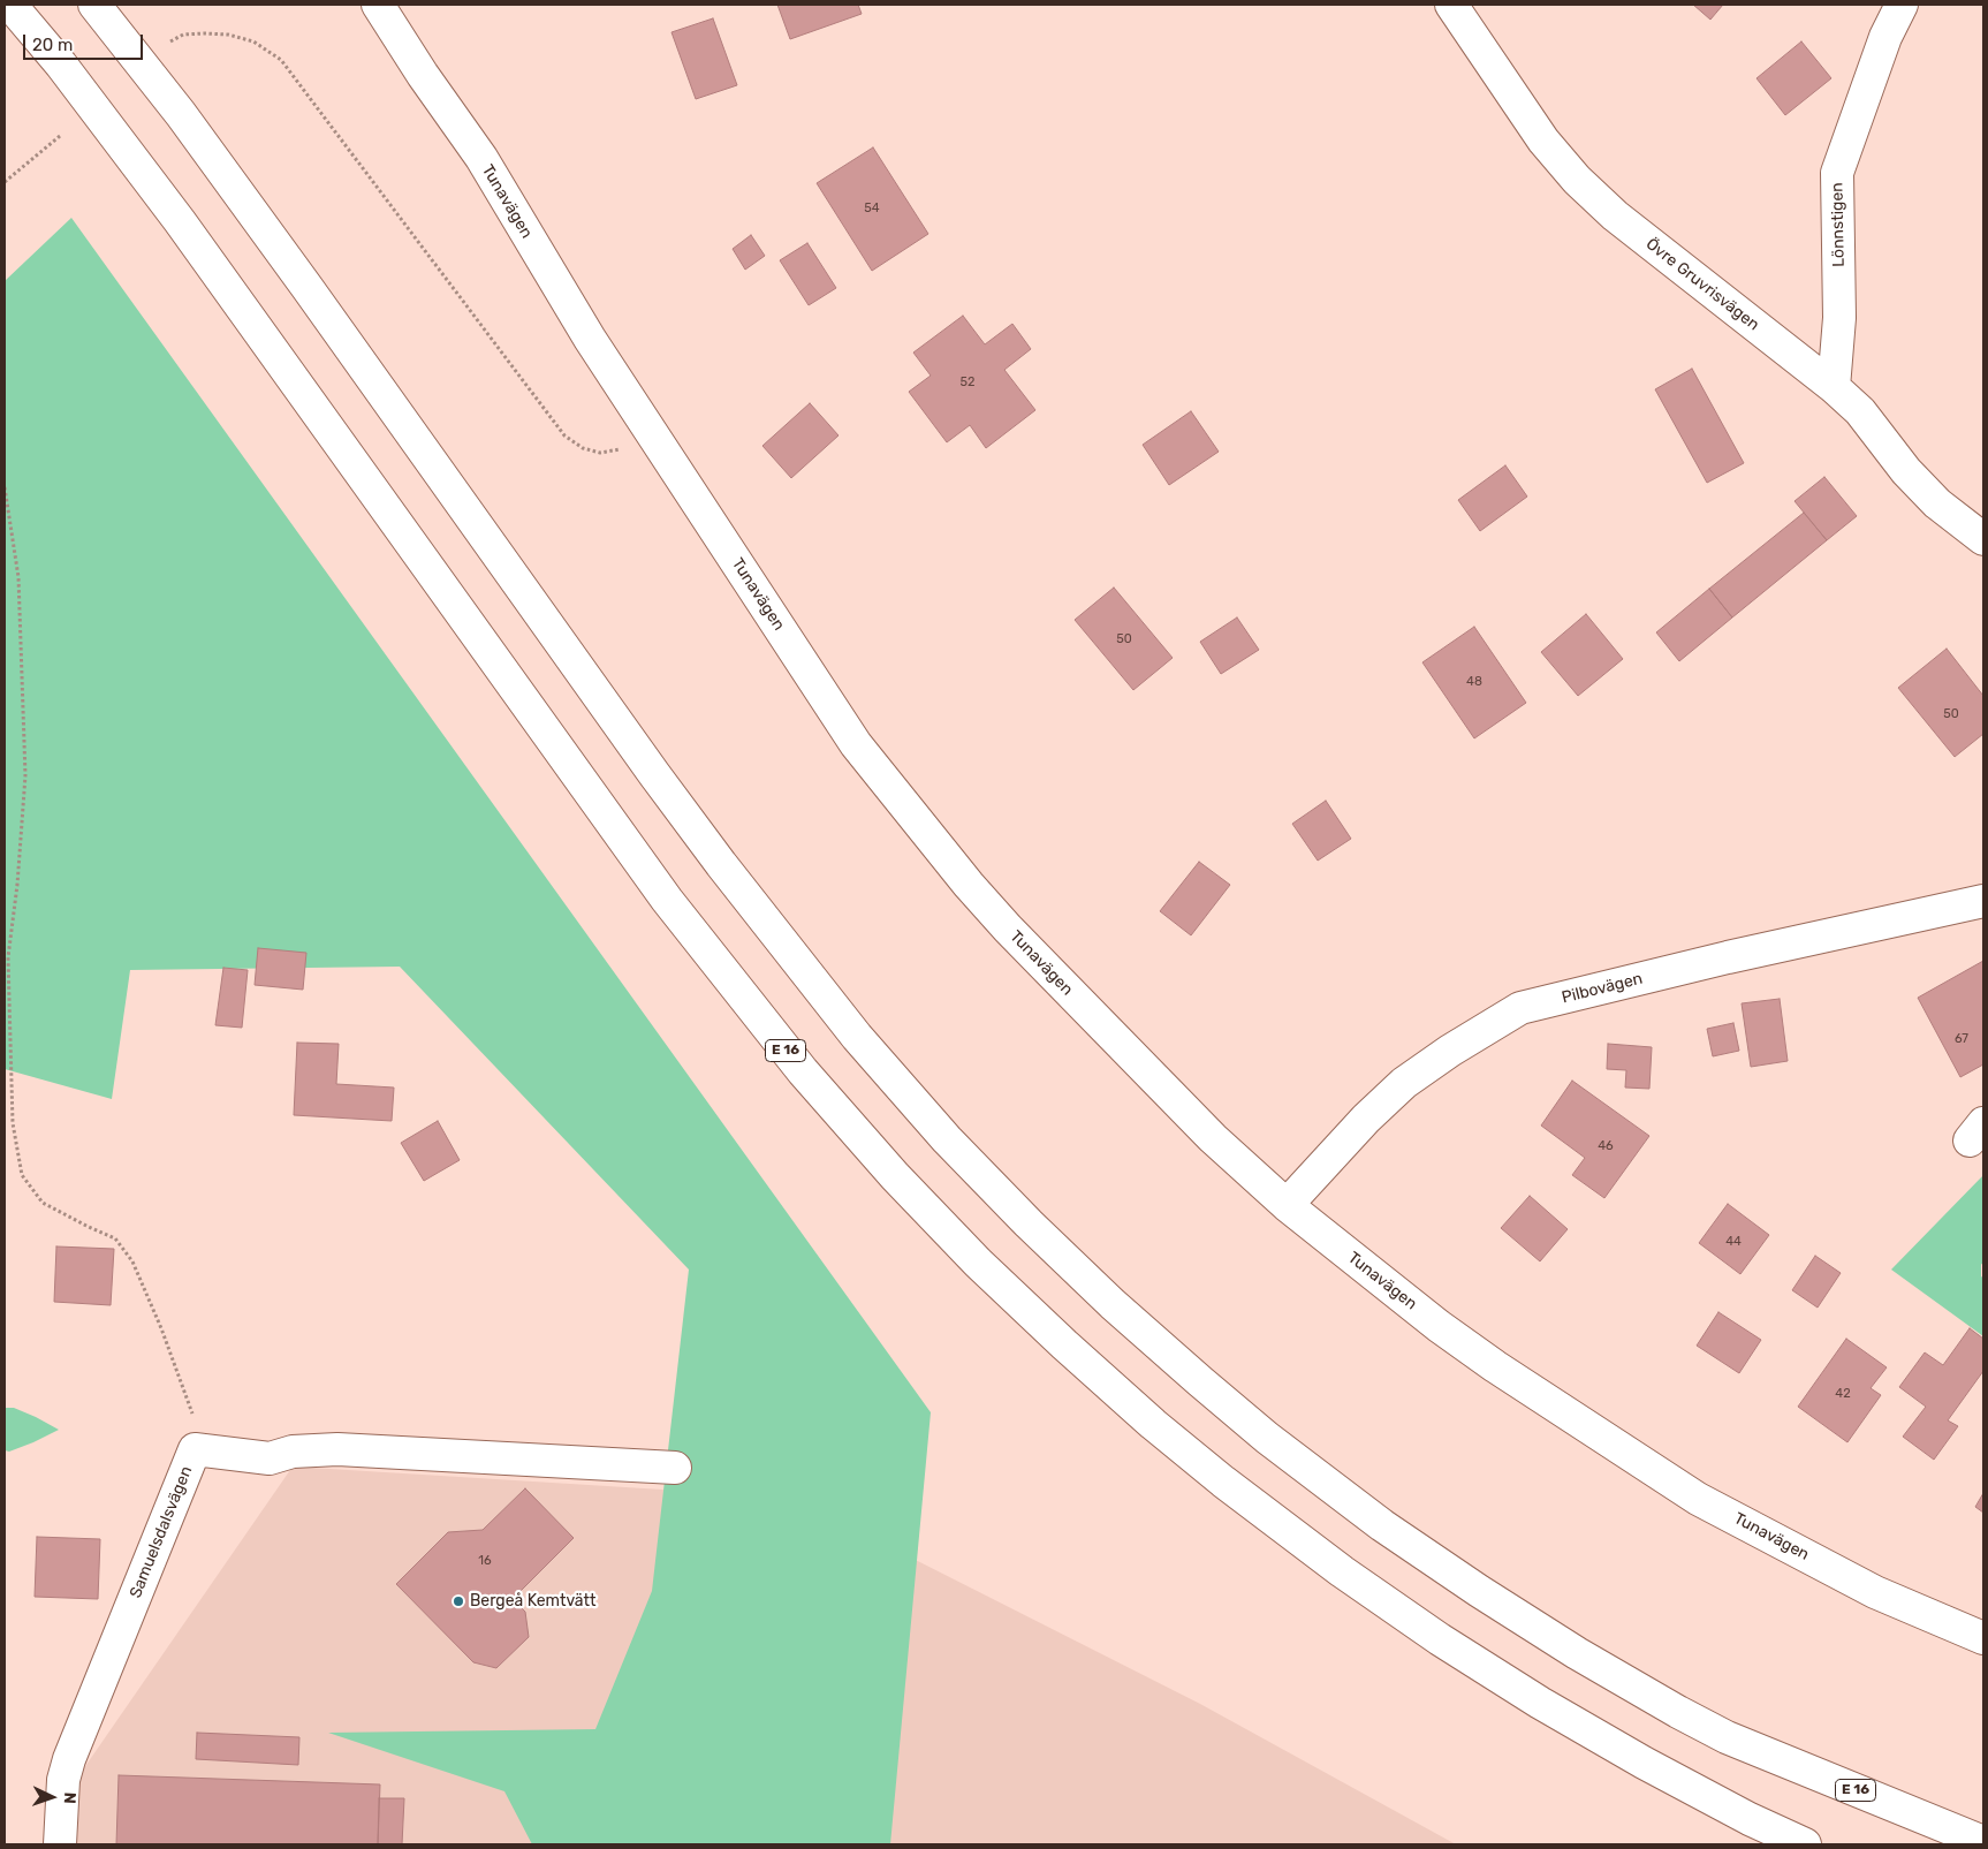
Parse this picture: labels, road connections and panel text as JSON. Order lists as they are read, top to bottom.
{
  "streets": {
    "main road": [
      "Tunavägen",
      "Lönnstigen",
      "Övre Gruvrisvägen",
      "Pilbovägen",
      "E 16",
      "Samuelsdalsvägen"
    ]
  },
  "crossings": [
    ["Tunavägen", "Pilbovägen"],
    ["Lönnstigen", "Övre Gruvrisvägen"]
  ],
  "places": ["Bergeå Kemtvätt"],
  "house_numbers": [
    "54",
    "52",
    "50",
    "48",
    "50",
    "67",
    "46",
    "44",
    "42",
    "16"
  ],
  "scale_bar": "20 m",
  "north": "right"
}
